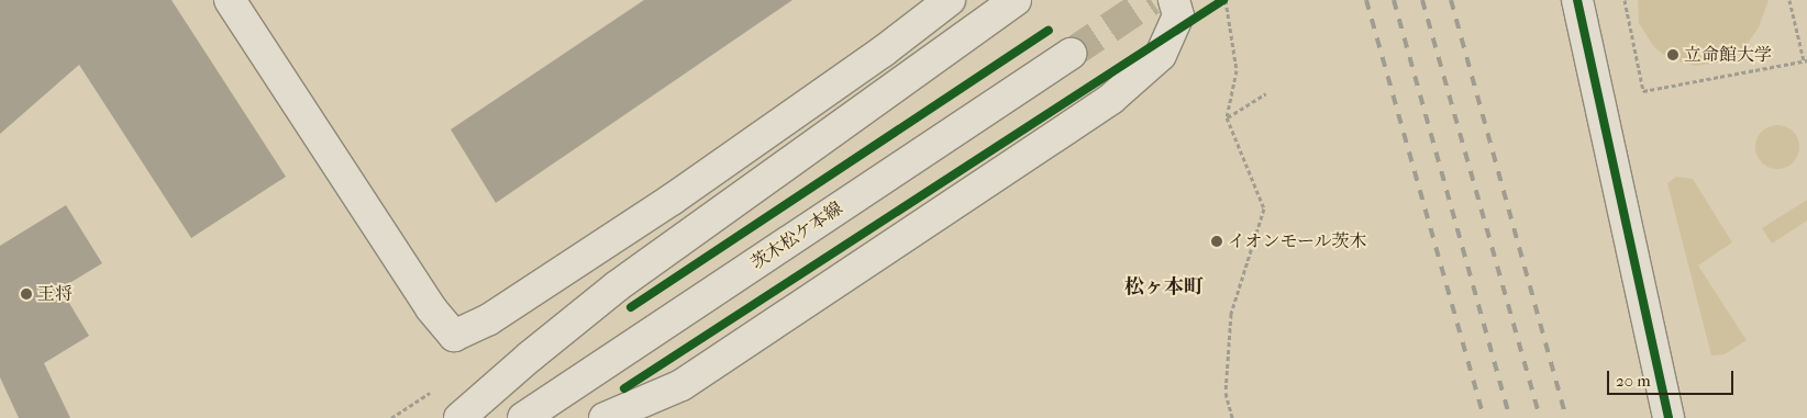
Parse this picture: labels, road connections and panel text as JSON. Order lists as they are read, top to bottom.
{
  "streets": {
    "street": ["茨木松ケ本線"]
  },
  "districts": ["松ヶ本町"],
  "places": ["立命館大学", "イオンモール茨木", "王将"],
  "scale_bar": "20 m"
}
